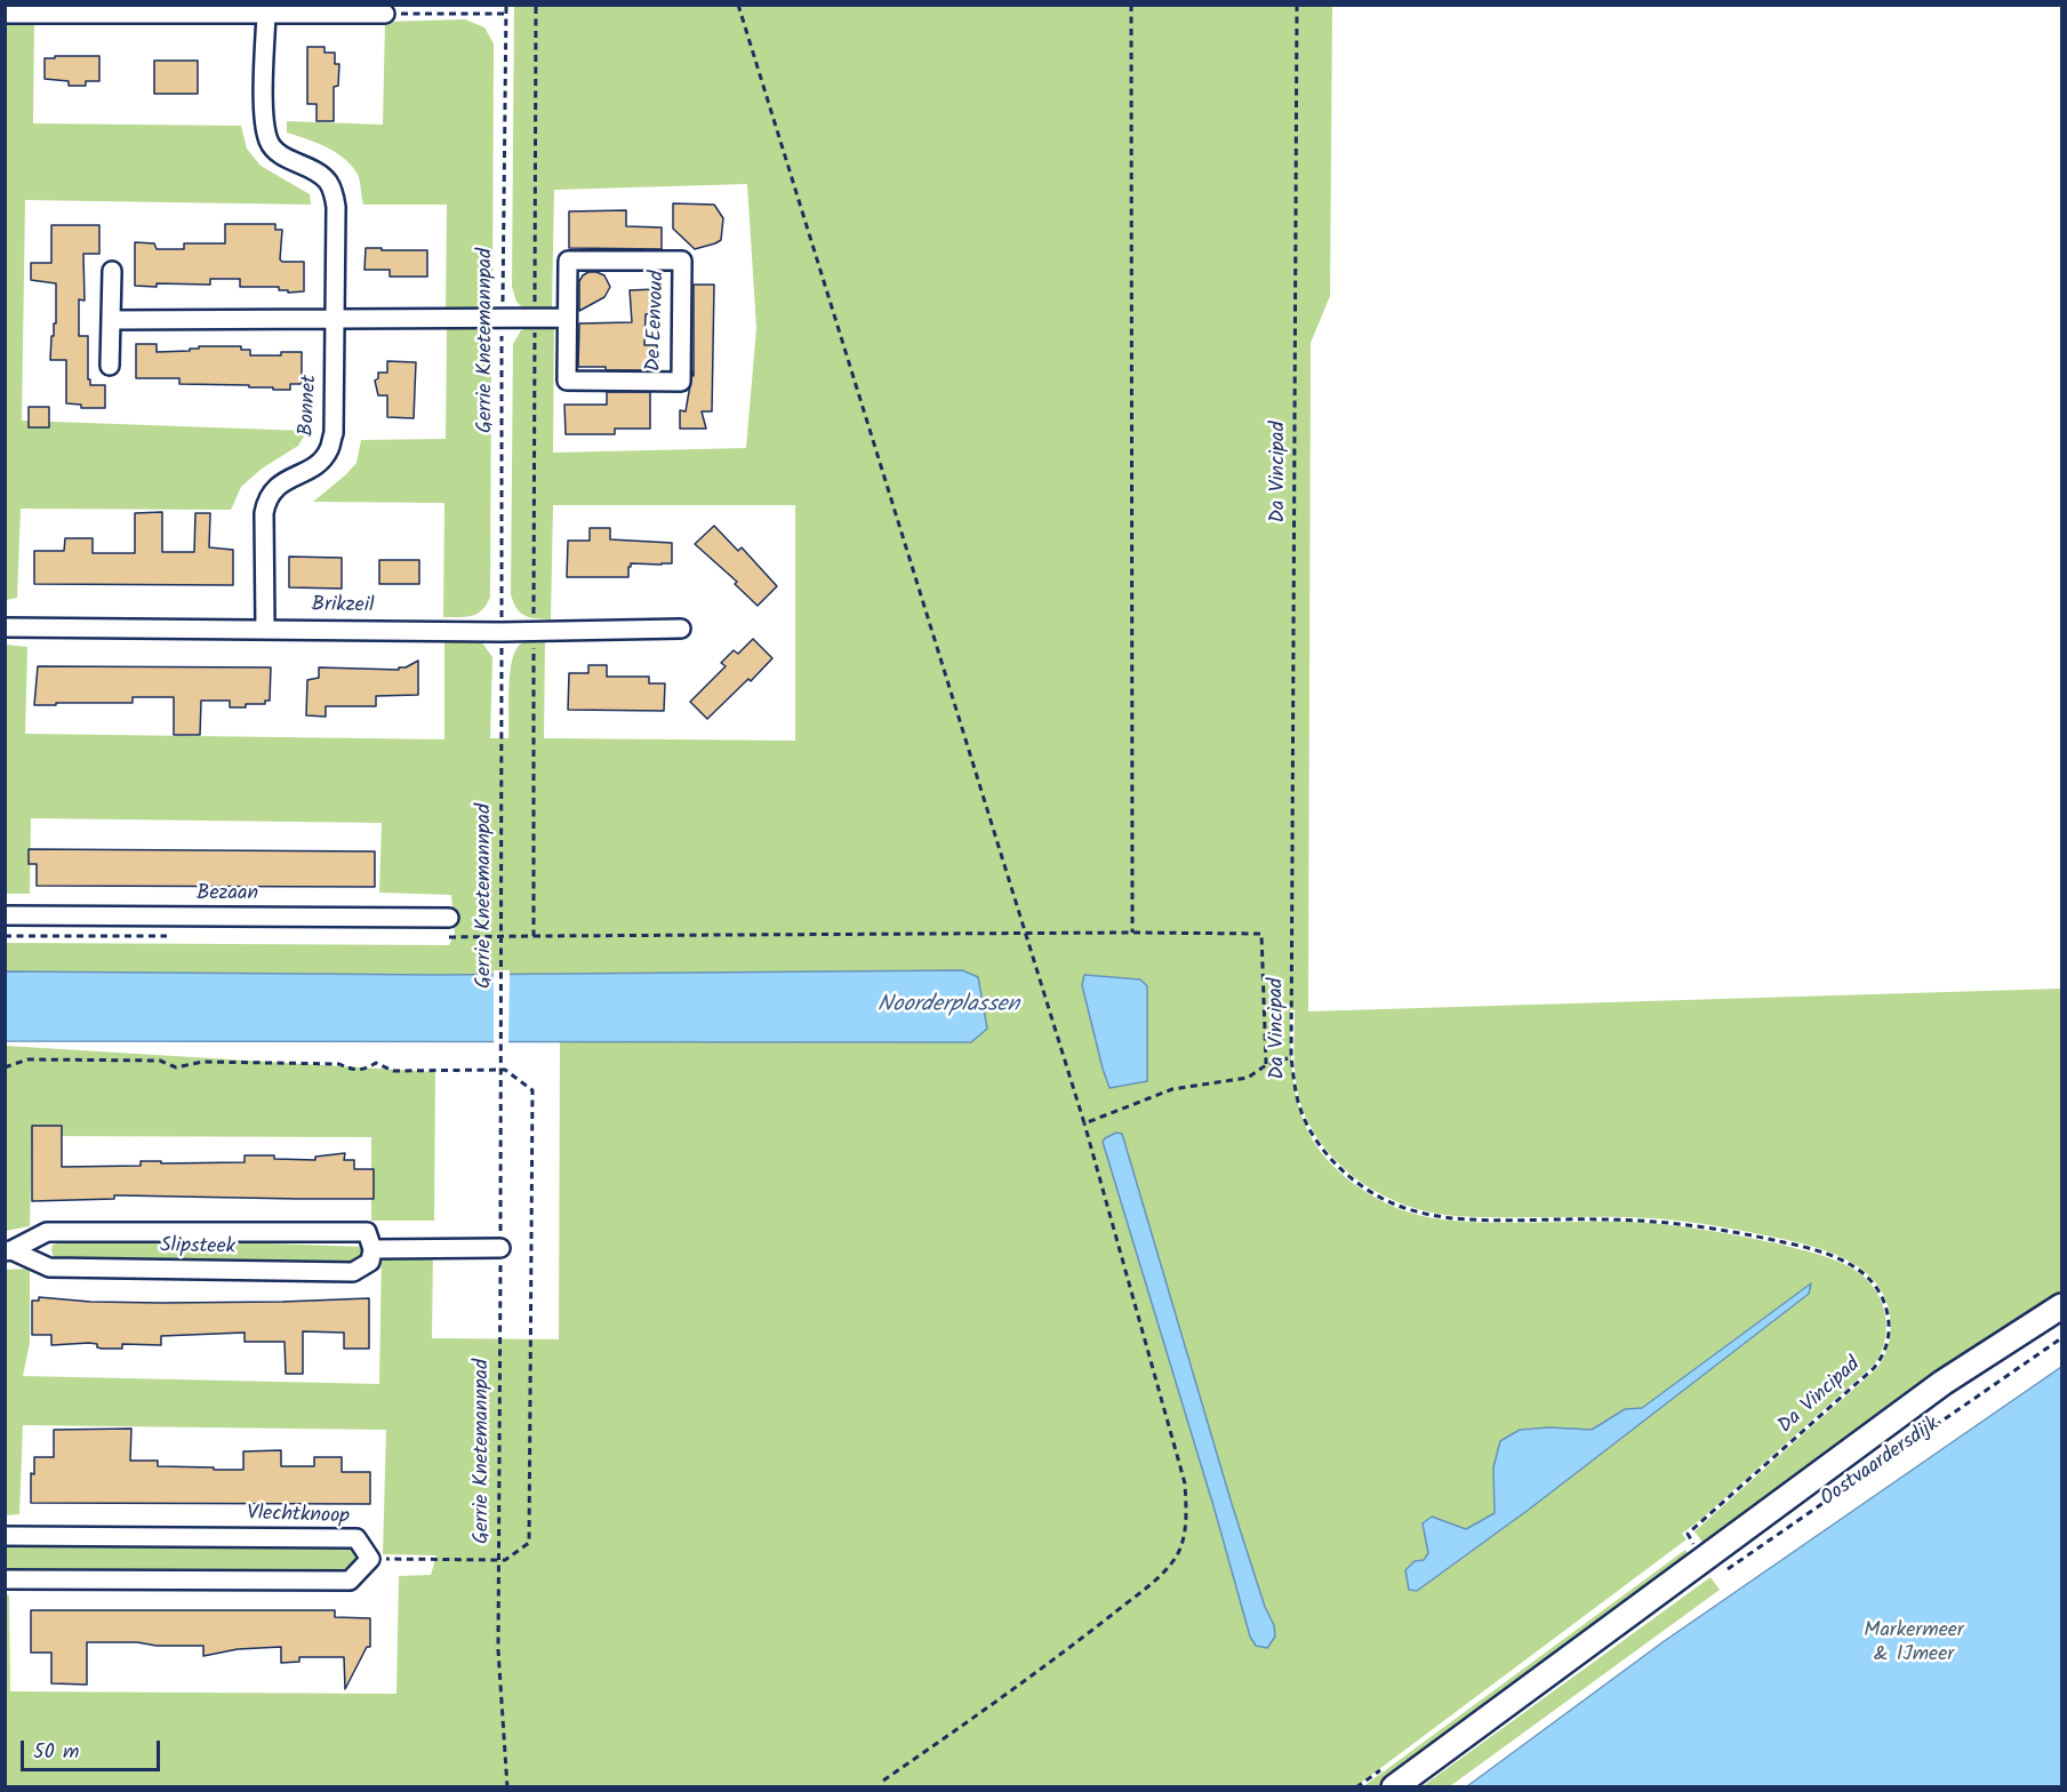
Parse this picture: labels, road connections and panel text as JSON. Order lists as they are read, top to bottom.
{
  "streets": {
    "main road": ["Oostvaardersdijk"],
    "street": [
      "De Eenvoud",
      "Bonnet",
      "Brikzeil",
      "Bezaan",
      "Slipsteek",
      "Vlechtknoop"
    ],
    "path": ["Gerrie Knetemannpad", "Da Vincipad"]
  },
  "crossings": [
    ["Gerrie Knetemannpad", "Brikzeil"],
    ["Bonnet", "Brikzeil"],
    ["Da Vincipad", "Oostvaardersdijk"]
  ],
  "water": ["Noorderplassen"],
  "parks": ["Markermeer & IJmeer"],
  "scale_bar": "50 m"
}
